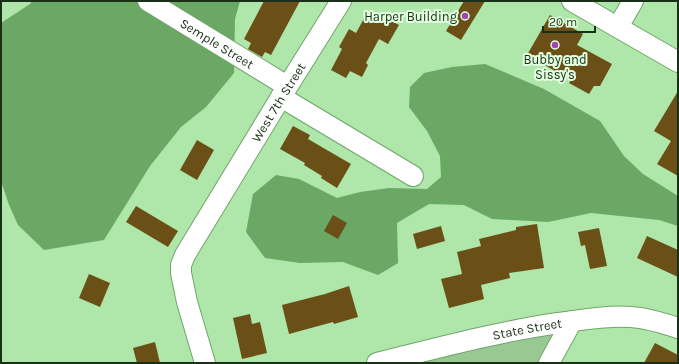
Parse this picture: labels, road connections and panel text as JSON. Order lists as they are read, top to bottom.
{
  "streets": {
    "street": ["Semple Street", "West 7th Street", "State Street"]
  },
  "crossings": [
    ["Semple Street", "West 7th Street"]
  ],
  "places": ["Harper Building", "Bubby and Sissy's"],
  "scale_bar": "20 m"
}
